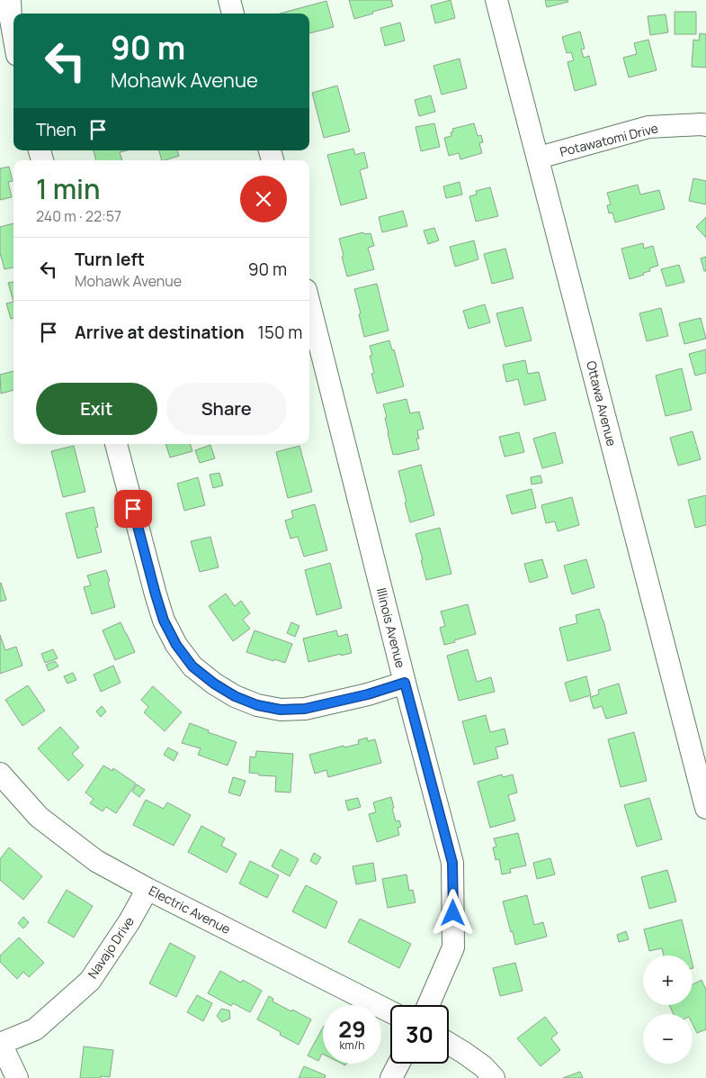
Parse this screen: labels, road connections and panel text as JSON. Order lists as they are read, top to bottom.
{
  "streets": {
    "street": [
      "Potawatomi Drive",
      "Ottawa Avenue",
      "Illinois Avenue",
      "Electric Avenue",
      "Navajo Drive"
    ]
  },
  "crossings": [
    ["Potawatomi Drive", "Ottawa Avenue"],
    ["Electric Avenue", "Navajo Drive"]
  ],
  "page": {
    "turn": ["90 m", "Mohawk Avenue"],
    "then": "Then",
    "heading": ["1 min", "240 m · 22:57"],
    "list": [
      {
        "name": "Turn left",
        "note": "Mohawk Avenue",
        "value": "90 m"
      },
      {
        "name": "Arrive at destination",
        "value": "150 m"
      }
    ],
    "buttons": ["Exit", "Share"],
    "map_buttons": ["+", "−"],
    "speed": "29 km/h",
    "limit": "30"
  }
}
